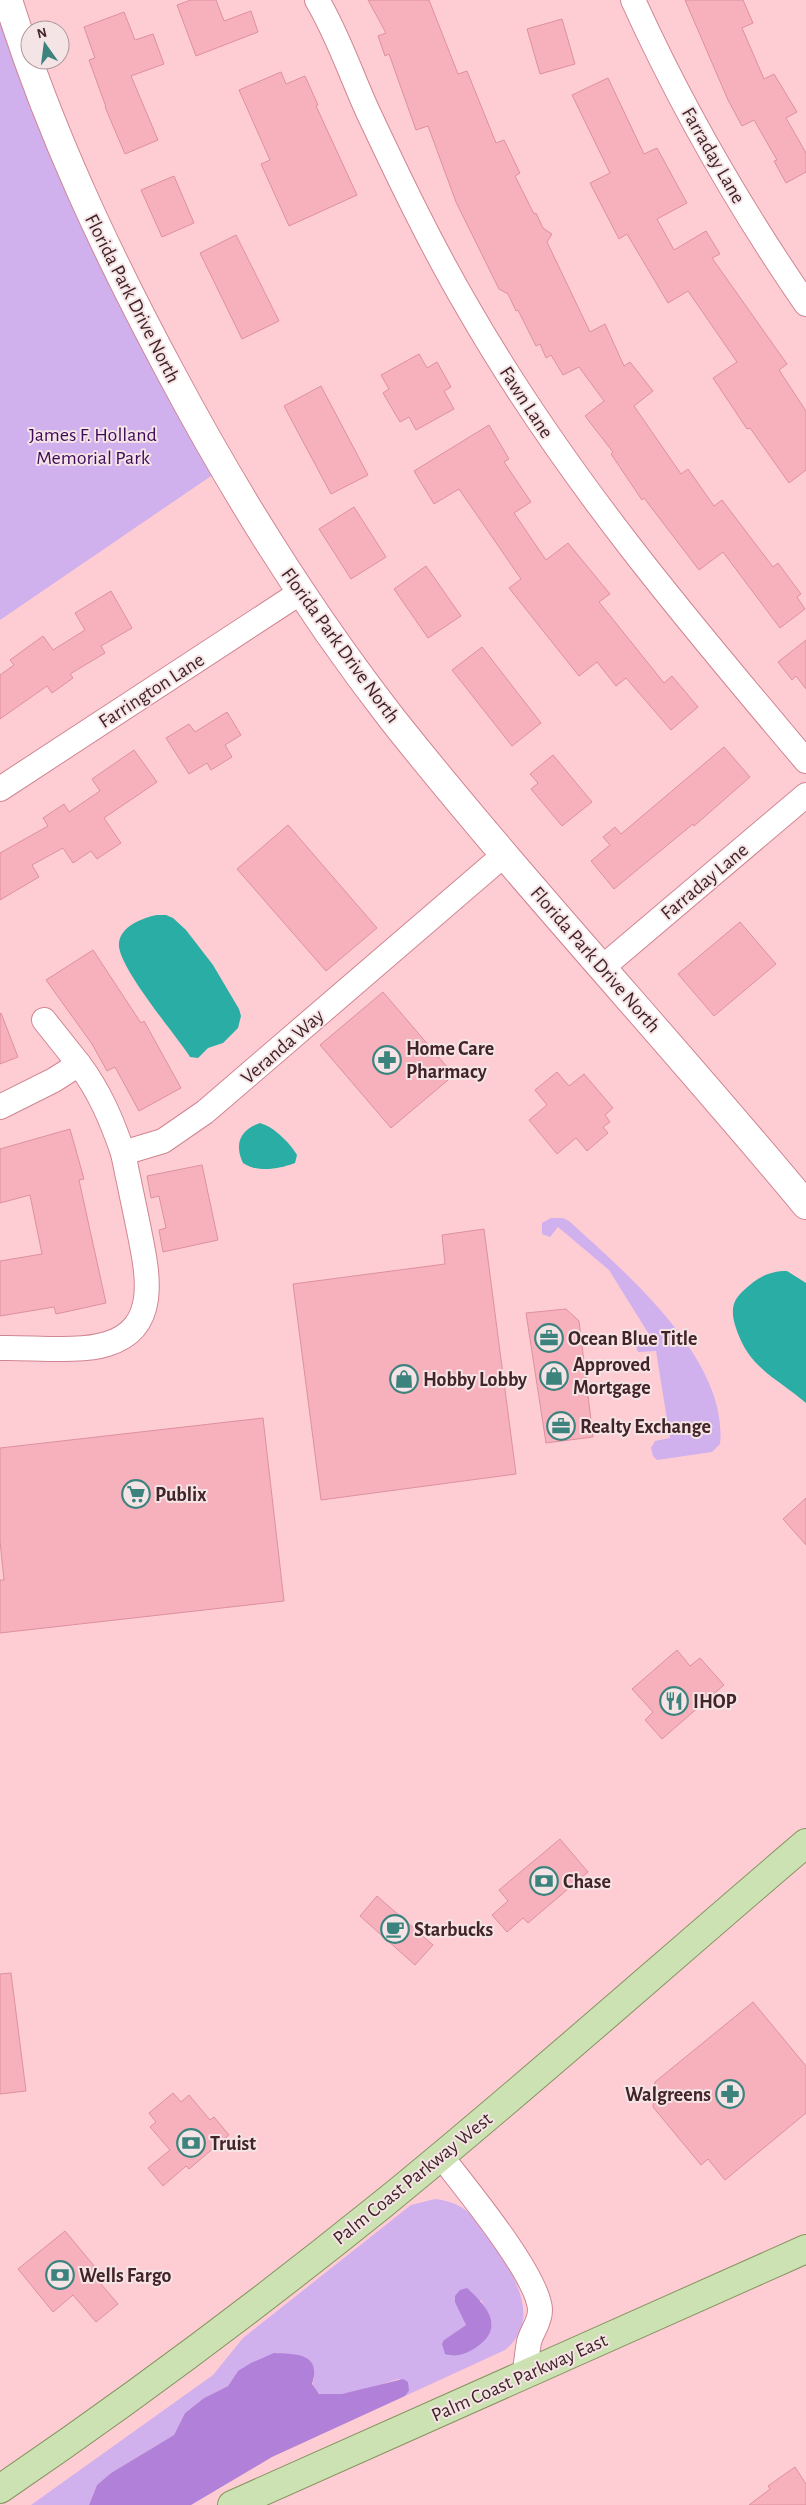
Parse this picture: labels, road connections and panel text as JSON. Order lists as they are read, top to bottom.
{
  "streets": {
    "main road": ["Palm Coast Parkway West", "Palm Coast Parkway East"],
    "street": [
      "Farraday Lane",
      "Florida Park Drive North",
      "Fawn Lane",
      "Farrington Lane",
      "Veranda Way"
    ]
  },
  "crossings": [
    ["Farraday Lane", "Florida Park Drive North"],
    ["Florida Park Drive North", "Farrington Lane"],
    ["Florida Park Drive North", "Veranda Way"]
  ],
  "parks": ["James F. Holland Memorial Park"],
  "places": {
    "pharmacy": ["Home Care Pharmacy", "Walgreens"],
    "office": ["Ocean Blue Title", "Realty Exchange"],
    "shop": ["Approved Mortgage", "Hobby Lobby"],
    "supermarket": ["Publix"],
    "restaurant": ["IHOP"],
    "bank": ["Chase", "Truist", "Wells Fargo"],
    "cafe": ["Starbucks"]
  },
  "north": "top"
}
